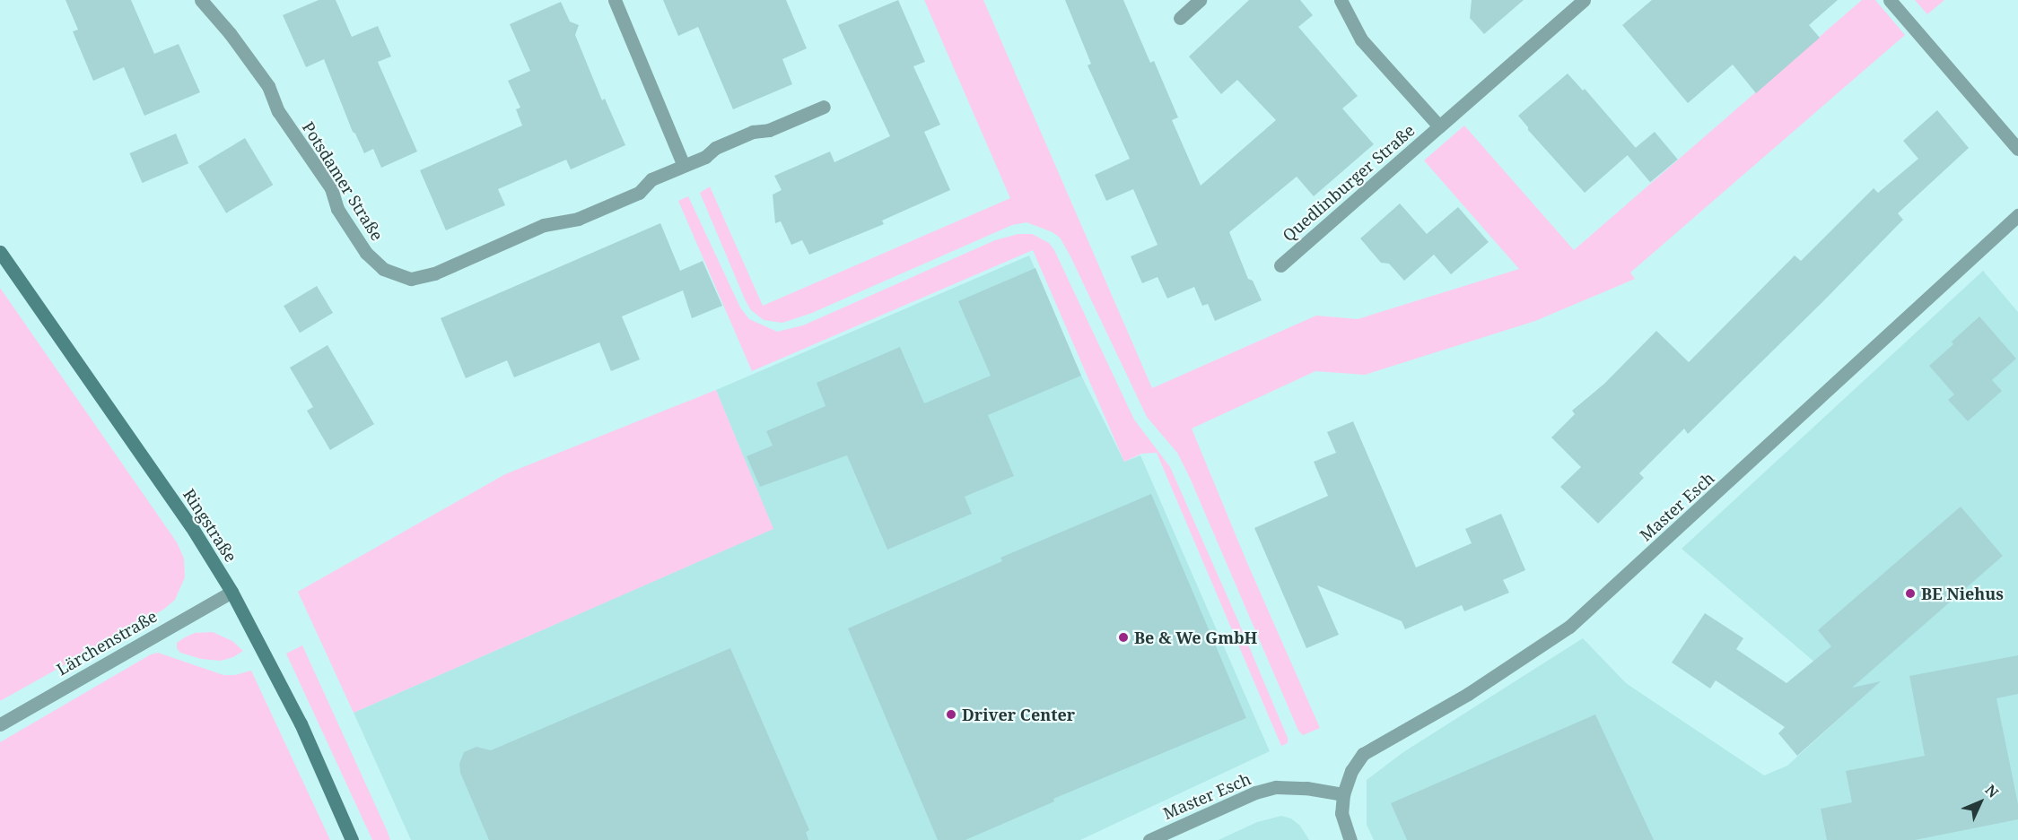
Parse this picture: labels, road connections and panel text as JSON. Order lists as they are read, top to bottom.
{
  "streets": {
    "main road": ["Ringstraße"],
    "street": [
      "Potsdamer Straße",
      "Quedlinburger Straße",
      "Master Esch",
      "Lärchenstraße"
    ]
  },
  "crossings": [
    ["Ringstraße", "Lärchenstraße"]
  ],
  "places": ["BE Niehus", "Be & We GmbH", "Driver Center"],
  "north": "top right"
}
